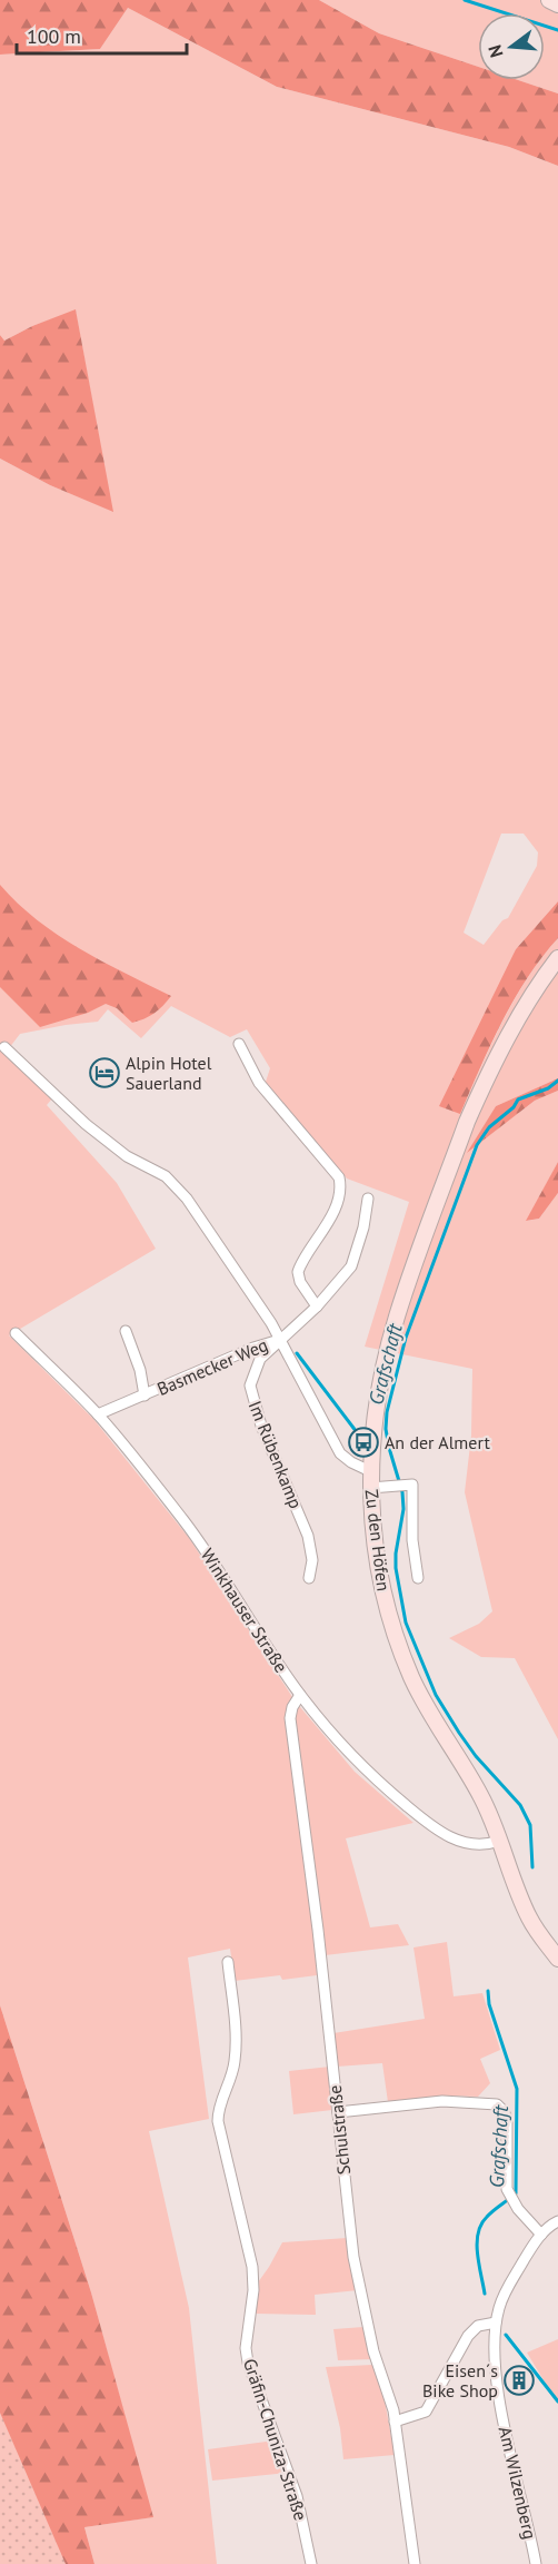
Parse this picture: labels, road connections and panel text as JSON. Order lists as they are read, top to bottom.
{
  "streets": {
    "street": [
      "Basmecker Weg",
      "Im Rübenkamp",
      "Zu den Höfen",
      "Winkhauser Straße",
      "Schulstraße",
      "Gräfin-Chuniza-Straße",
      "Am Wilzenberg"
    ]
  },
  "crossings": [
    ["Basmecker Weg", "Im Rübenkamp"],
    ["Basmecker Weg", "Winkhauser Straße"],
    ["Zu den Höfen", "Winkhauser Straße"],
    ["Winkhauser Straße", "Schulstraße"]
  ],
  "water": ["Grafschaft"],
  "places": {
    "hotel": ["Alpin Hotel Sauerland"],
    "bus stop": ["An der Almert"],
    "building": ["Eisen´s Bike Shop"]
  },
  "scale_bar": "100 m",
  "north": "left"
}
